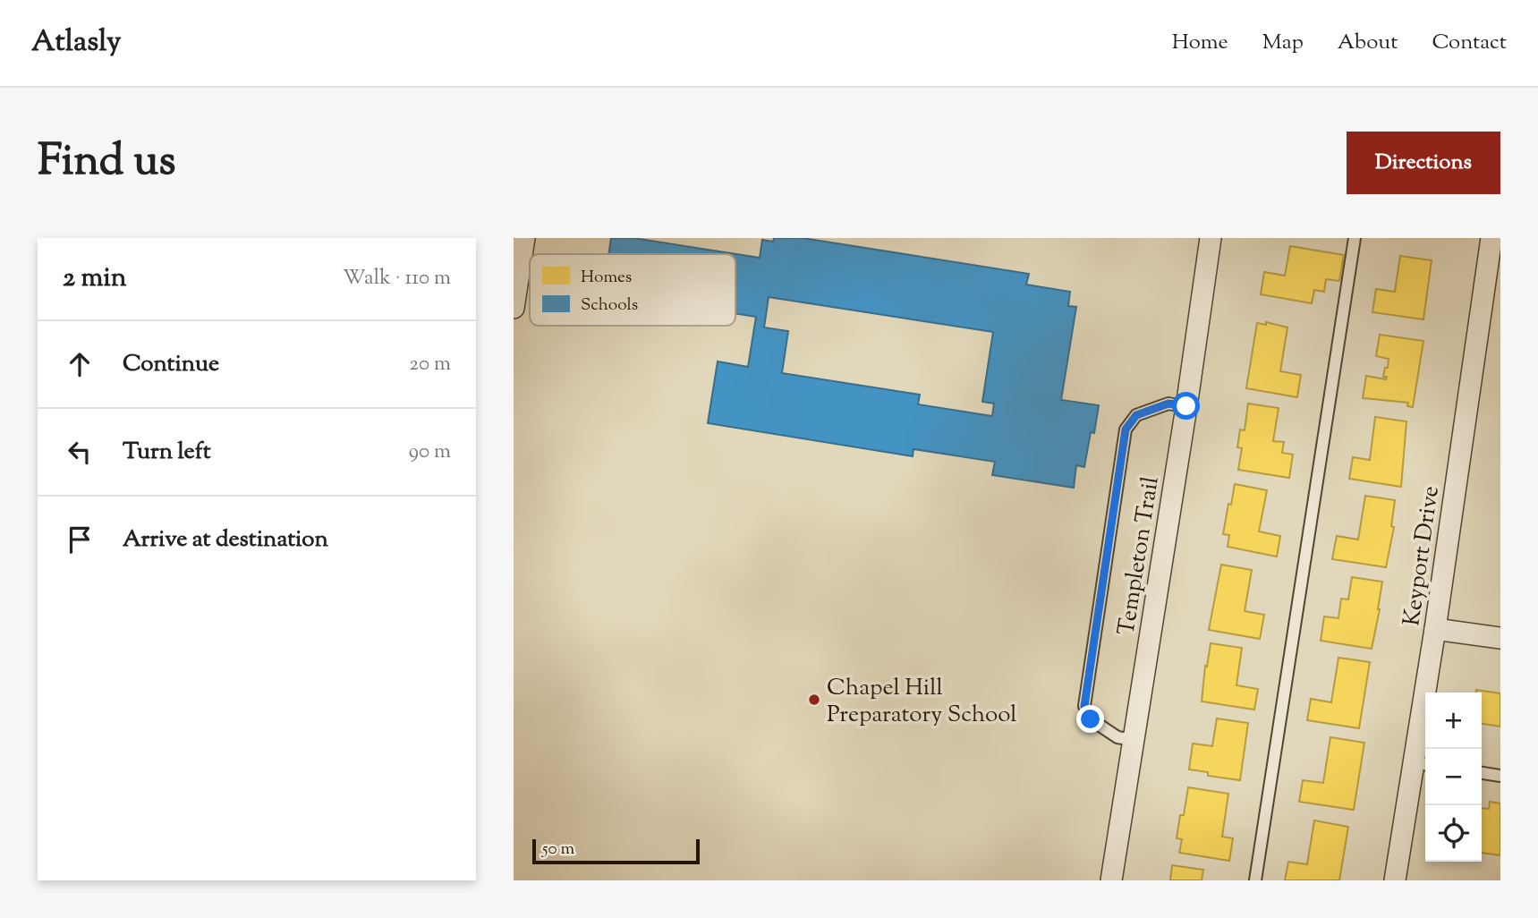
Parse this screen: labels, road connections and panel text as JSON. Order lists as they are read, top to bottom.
{
  "streets": {
    "street": ["Templeton Trail", "Keyport Drive"]
  },
  "places": ["Chapel Hill Preparatory School"],
  "legend": ["Homes", "Schools"],
  "scale_bar": "50 m",
  "page": {
    "header": "Atlasly",
    "nav": [
      "Home",
      "Map",
      "About",
      "Contact"
    ],
    "title": "Find us",
    "buttons": "Directions",
    "heading": ["2 min", "Walk · 110 m"],
    "list": [
      ["Continue", "20 m"],
      ["Turn left", "90 m"],
      "Arrive at destination"
    ],
    "map_buttons": ["+", "−"],
    "scale": "50 m"
  }
}
